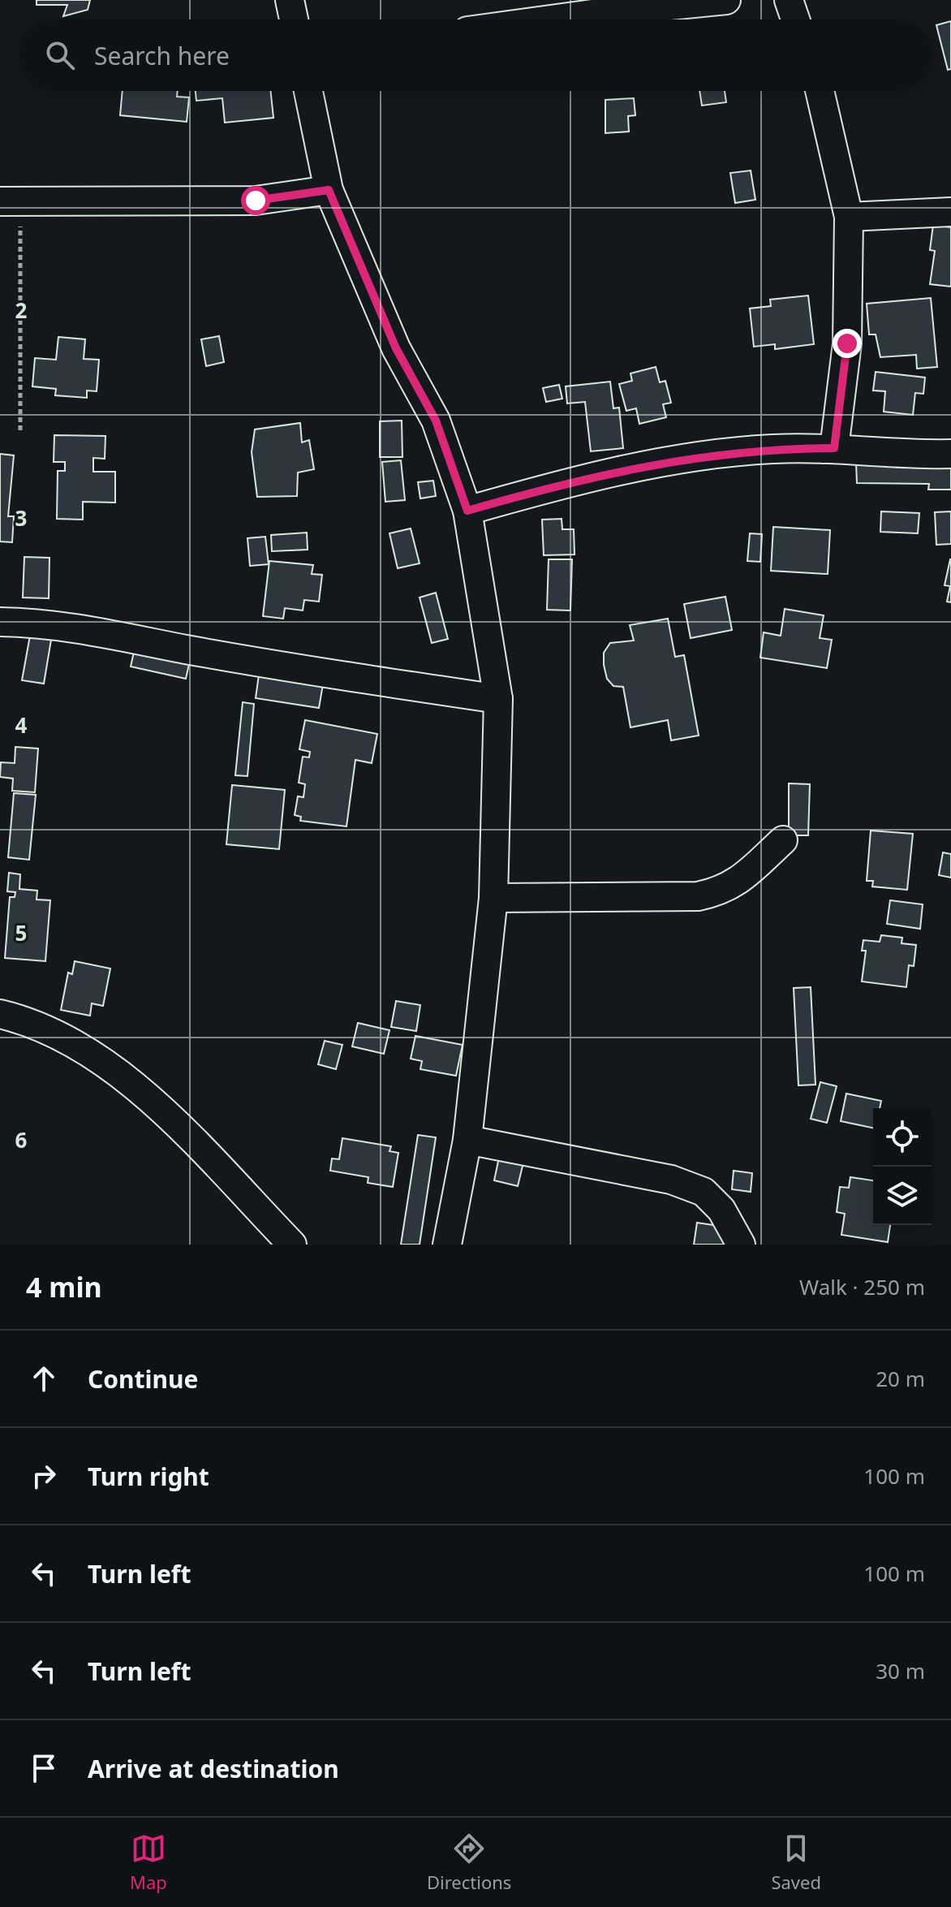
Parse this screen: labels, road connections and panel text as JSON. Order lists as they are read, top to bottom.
{
  "page": {
    "search": "Search here",
    "heading": ["4 min", "Walk · 250 m"],
    "list": [
      ["Continue", "20 m"],
      ["Turn right", "100 m"],
      ["Turn left", "100 m"],
      ["Turn left", "30 m"],
      "Arrive at destination"
    ],
    "nav": ["Map", "Directions", "Saved"]
  },
  "grid": {
    "rows": [
      "2",
      "3",
      "4",
      "5",
      "6"
    ]
  }
}
